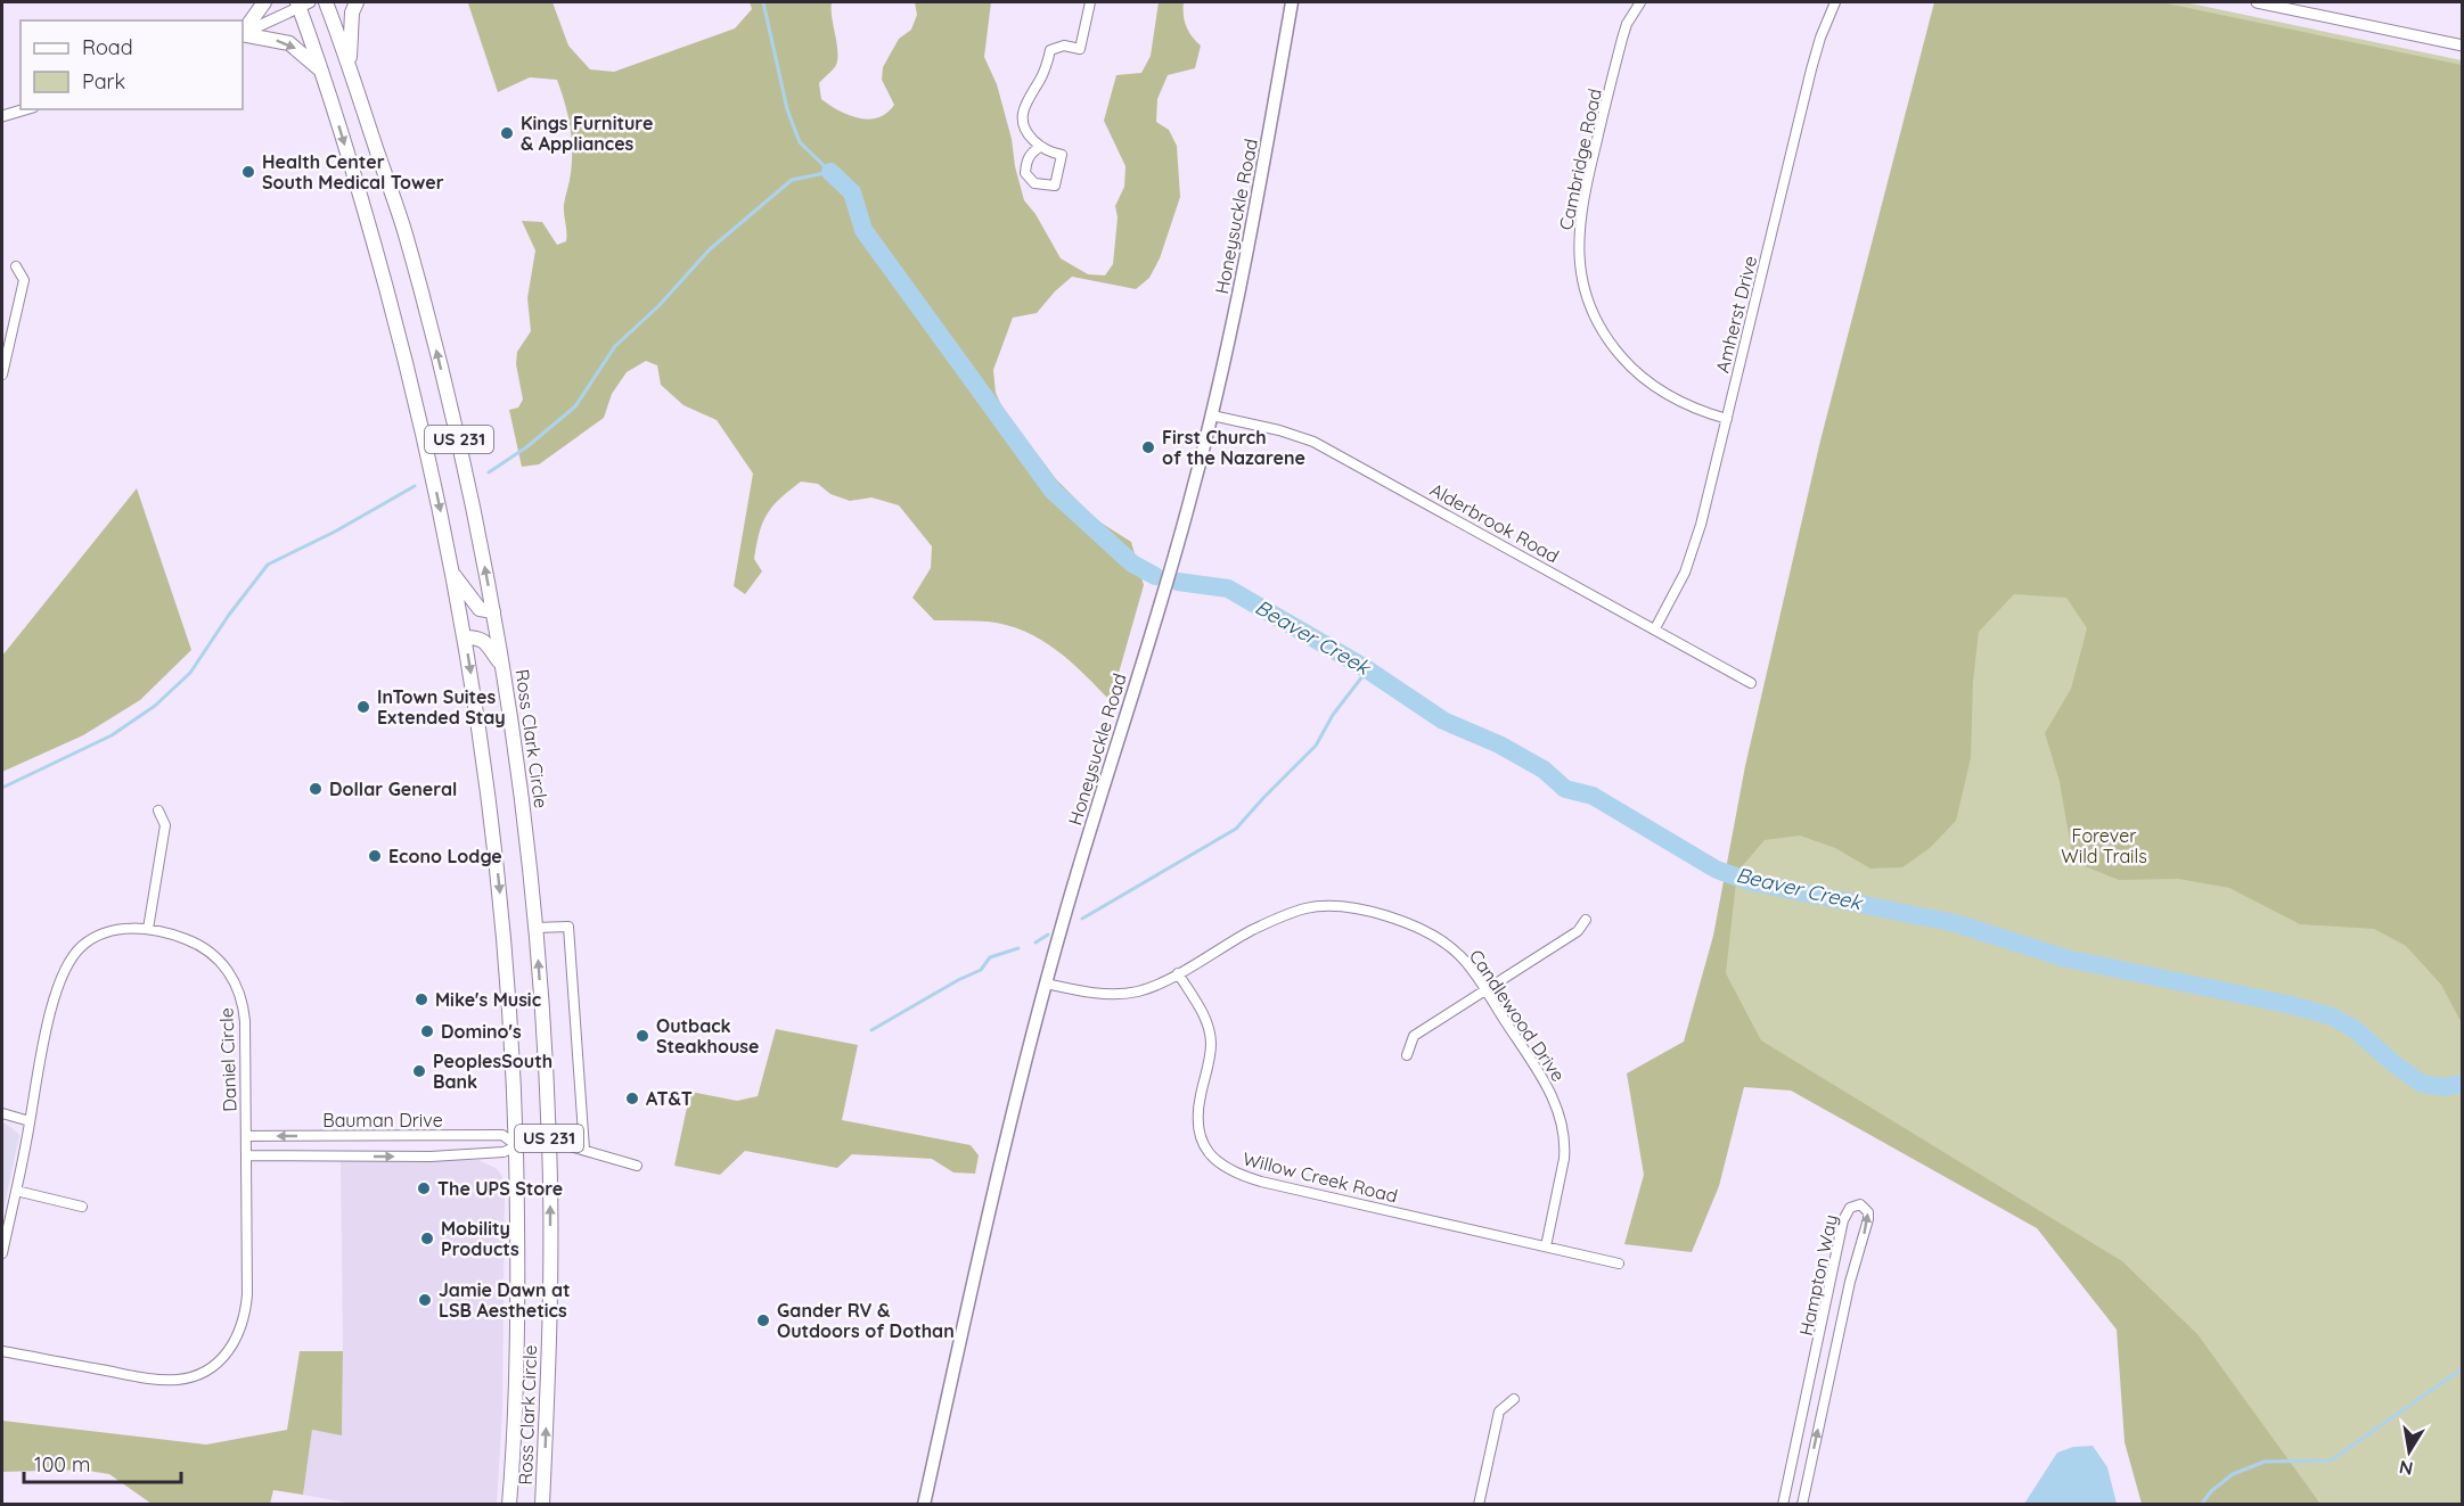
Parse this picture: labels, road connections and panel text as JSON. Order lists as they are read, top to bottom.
{
  "streets": {
    "highway": ["US 231", "Ross Clark Circle"],
    "main road": ["Honeysuckle Road"],
    "street": [
      "Cambridge Road",
      "Amherst Drive",
      "Alderbrook Road",
      "Candlewood Drive",
      "Daniel Circle",
      "Bauman Drive",
      "Willow Creek Road",
      "Hampton Way"
    ]
  },
  "crossings": [
    ["Cambridge Road", "Amherst Drive"],
    ["Honeysuckle Road", "Alderbrook Road"],
    ["Honeysuckle Road", "Candlewood Drive"],
    ["Amherst Drive", "Alderbrook Road"],
    ["Ross Clark Circle", "Bauman Drive"],
    ["Candlewood Drive", "Willow Creek Road"],
    ["Daniel Circle", "Bauman Drive"]
  ],
  "water": ["Beaver Creek"],
  "parks": ["Forever Wild Trails"],
  "places": [
    "Kings Furniture & Appliances",
    "Health Center South Medical Tower",
    "First Church of the Nazarene",
    "InTown Suites Extended Stay",
    "Dollar General",
    "Econo Lodge",
    "Mike's Music",
    "Domino's",
    "Outback Steakhouse",
    "PeoplesSouth Bank",
    "AT&T",
    "The UPS Store",
    "Mobility Products",
    "Jamie Dawn at LSB Aesthetics",
    "Gander RV & Outdoors of Dothan"
  ],
  "legend": ["Road", "Park"],
  "scale_bar": "100 m",
  "north": "bottom"
}
